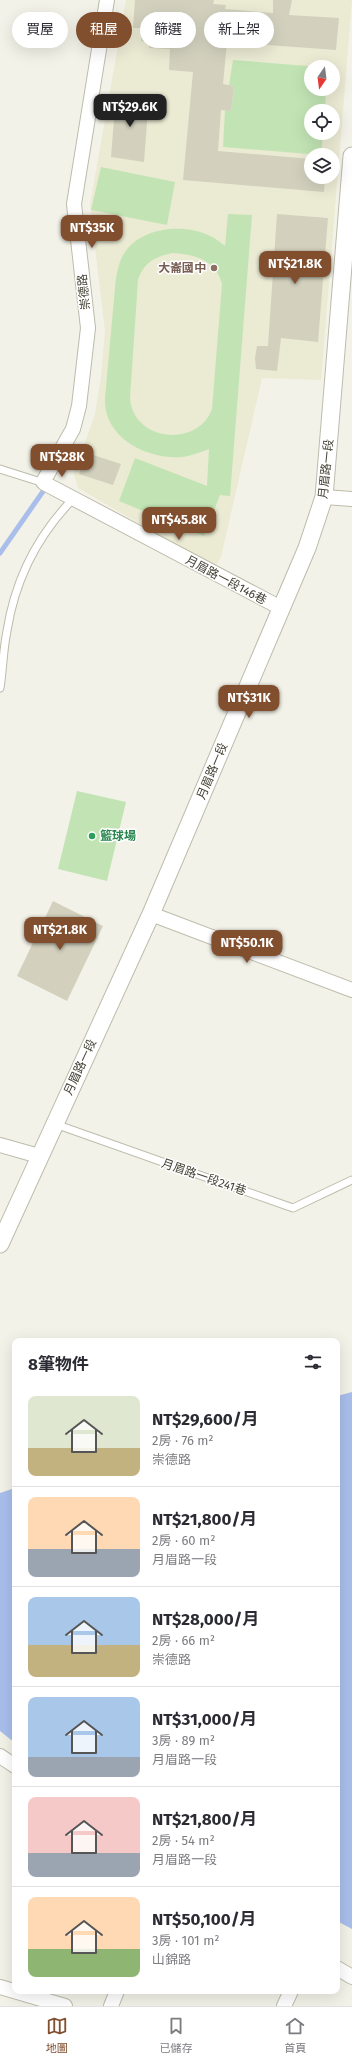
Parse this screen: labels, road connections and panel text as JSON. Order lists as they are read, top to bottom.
{
  "streets": {
    "street": ["崇德路", "月眉路一段", "月眉路一段146巷"],
    "lane": ["月眉路一段241巷"]
  },
  "crossings": [
    ["崇德路", "月眉路一段146巷"],
    ["月眉路一段", "月眉路一段146巷"],
    ["月眉路一段", "月眉路一段241巷"]
  ],
  "places": ["大崙國中", "籃球場"],
  "north": "bottom",
  "page": {
    "chip": [
      "買屋",
      "租屋",
      "篩選",
      "新上架"
    ],
    "price": [
      "NT$29.6K",
      "NT$35K",
      "NT$21.8K",
      "NT$28K",
      "NT$45.8K",
      "NT$31K",
      "NT$21.8K",
      "NT$50.1K"
    ],
    "heading": "8筆物件",
    "list": [
      {
        "name": "NT$29,600/月",
        "note": "2房 · 76 m² · 崇德路"
      },
      {
        "name": "NT$21,800/月",
        "note": "2房 · 60 m² · 月眉路一段"
      },
      {
        "name": "NT$28,000/月",
        "note": "2房 · 66 m² · 崇德路"
      },
      {
        "name": "NT$31,000/月",
        "note": "3房 · 89 m² · 月眉路一段"
      },
      {
        "name": "NT$21,800/月",
        "note": "2房 · 54 m² · 月眉路一段"
      },
      {
        "name": "NT$50,100/月",
        "note": "3房 · 101 m² · 山錦路"
      }
    ],
    "tabs": ["地圖", "已儲存", "首頁"]
  }
}
